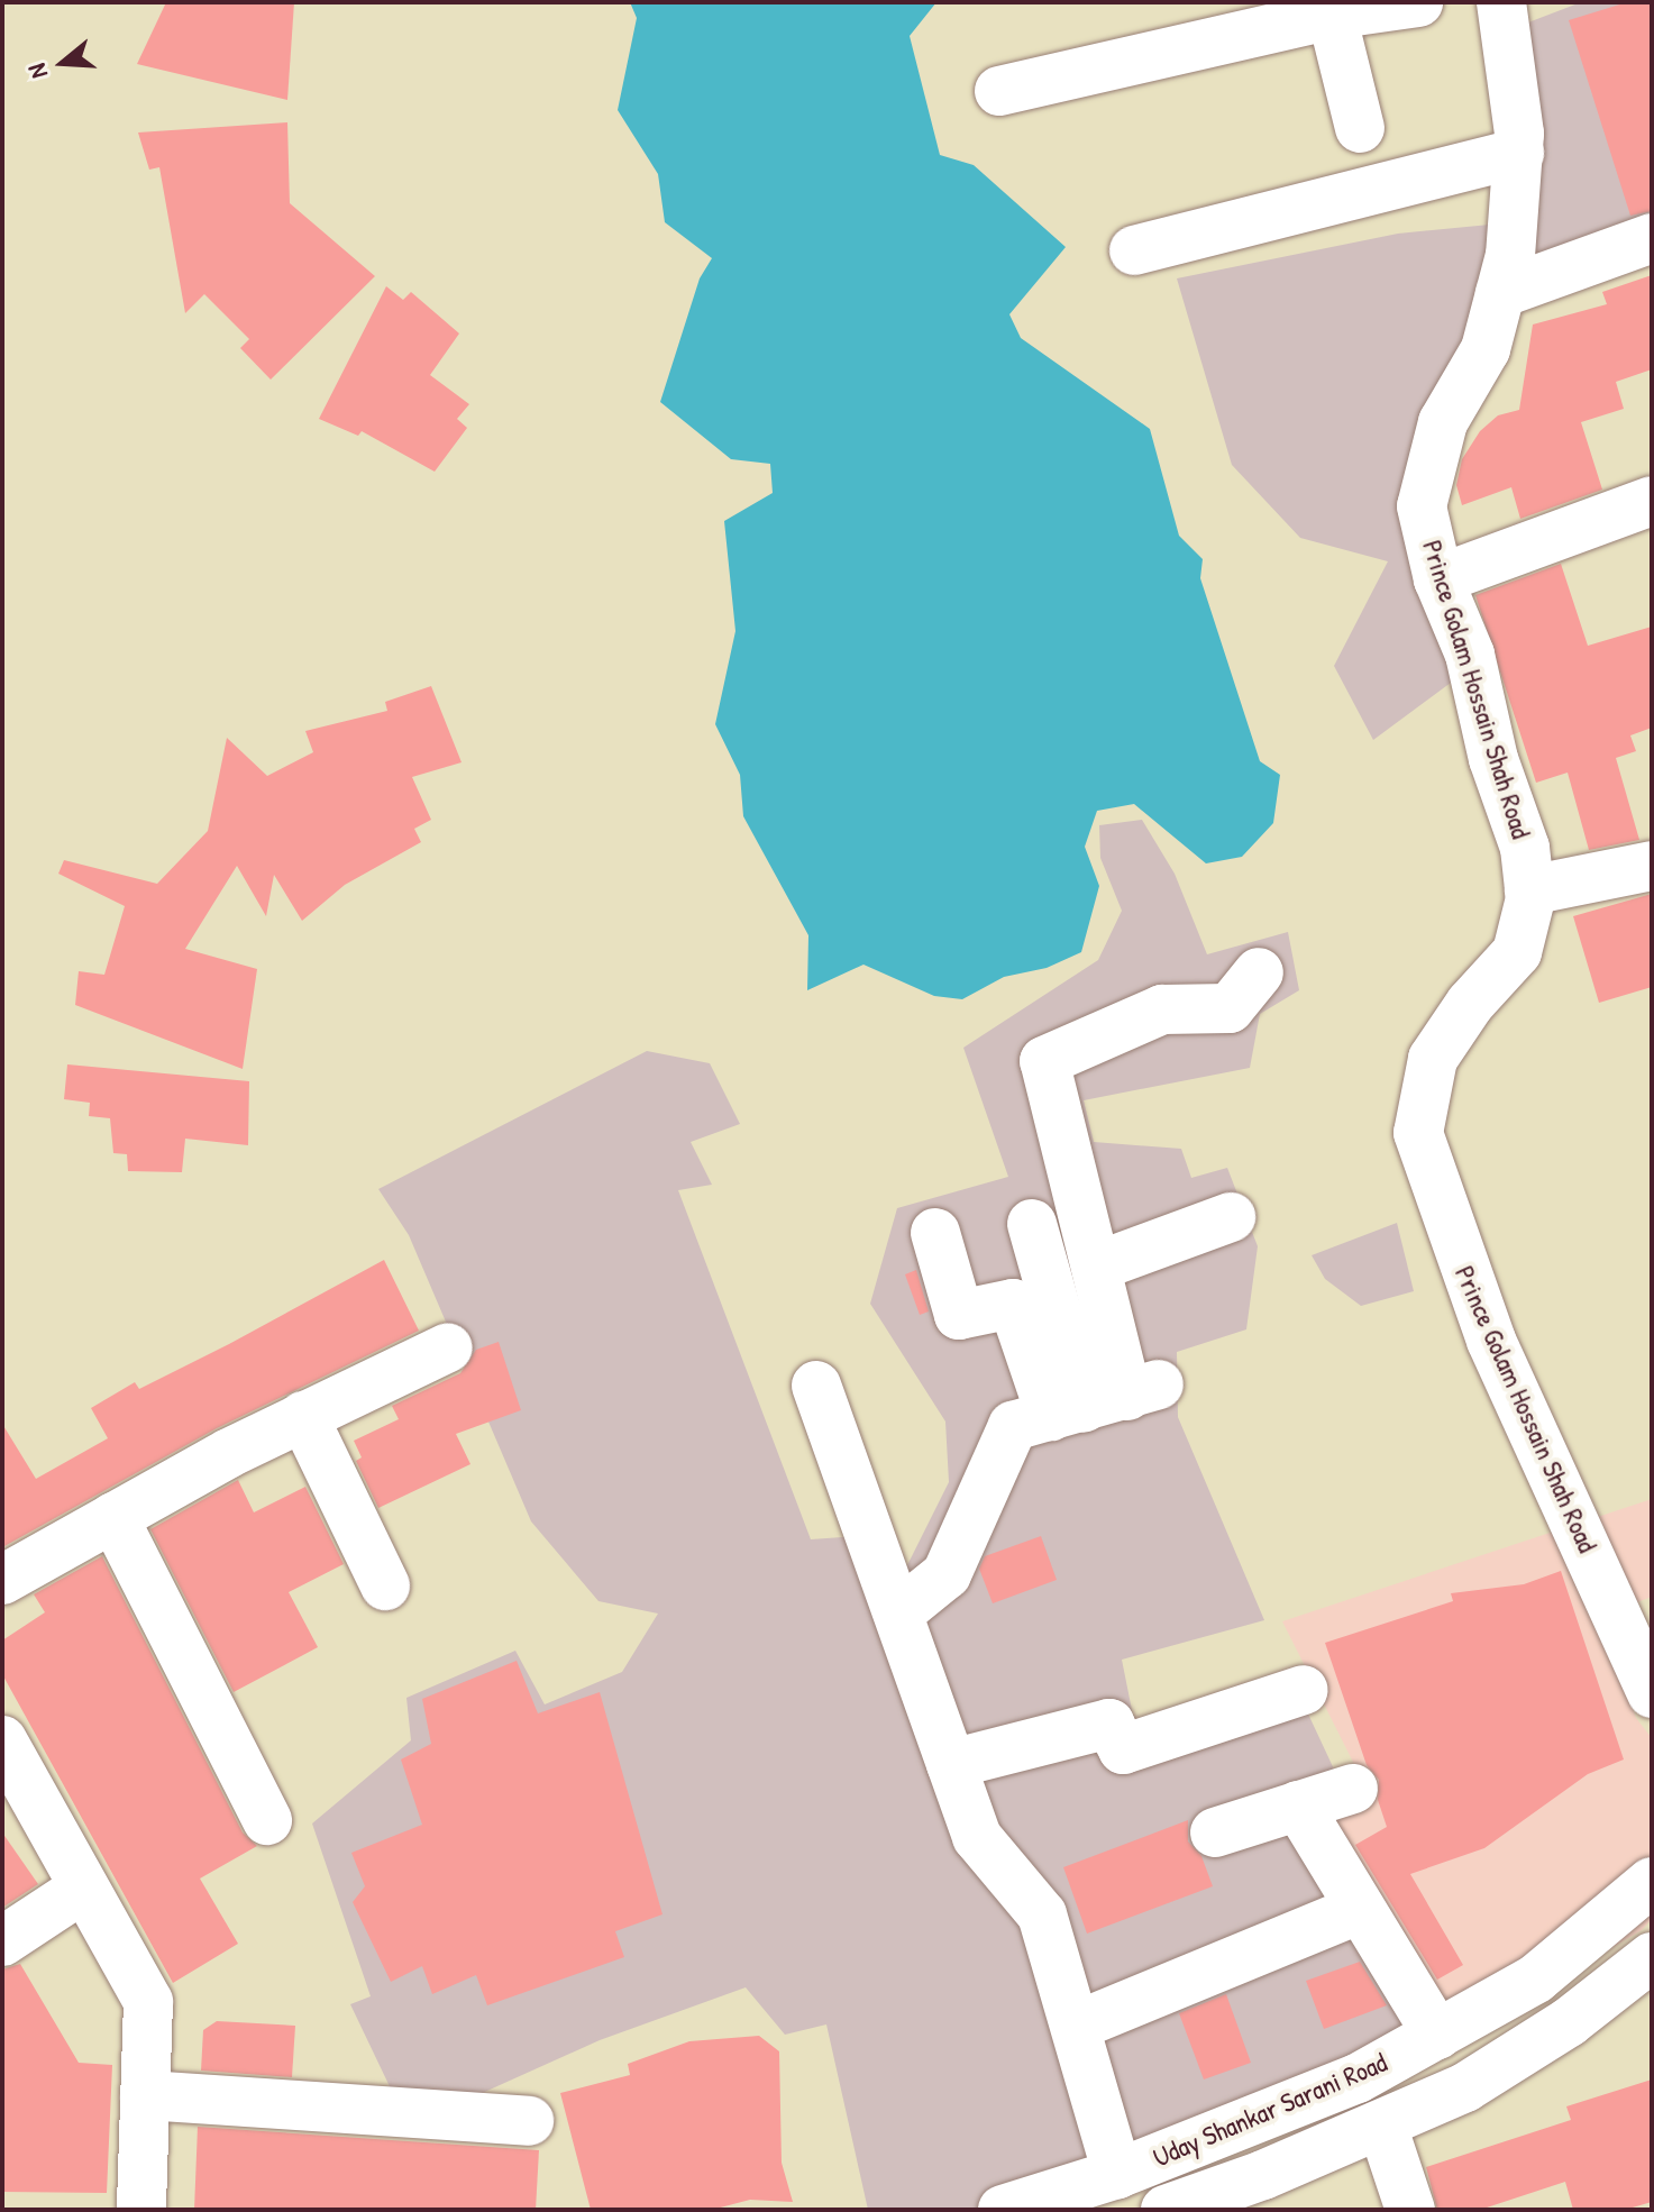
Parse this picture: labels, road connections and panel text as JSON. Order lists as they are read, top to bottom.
{
  "streets": {
    "street": ["Prince Golam Hossain Shah Road", "Uday Shankar Sarani Road"]
  },
  "north": "left"
}
